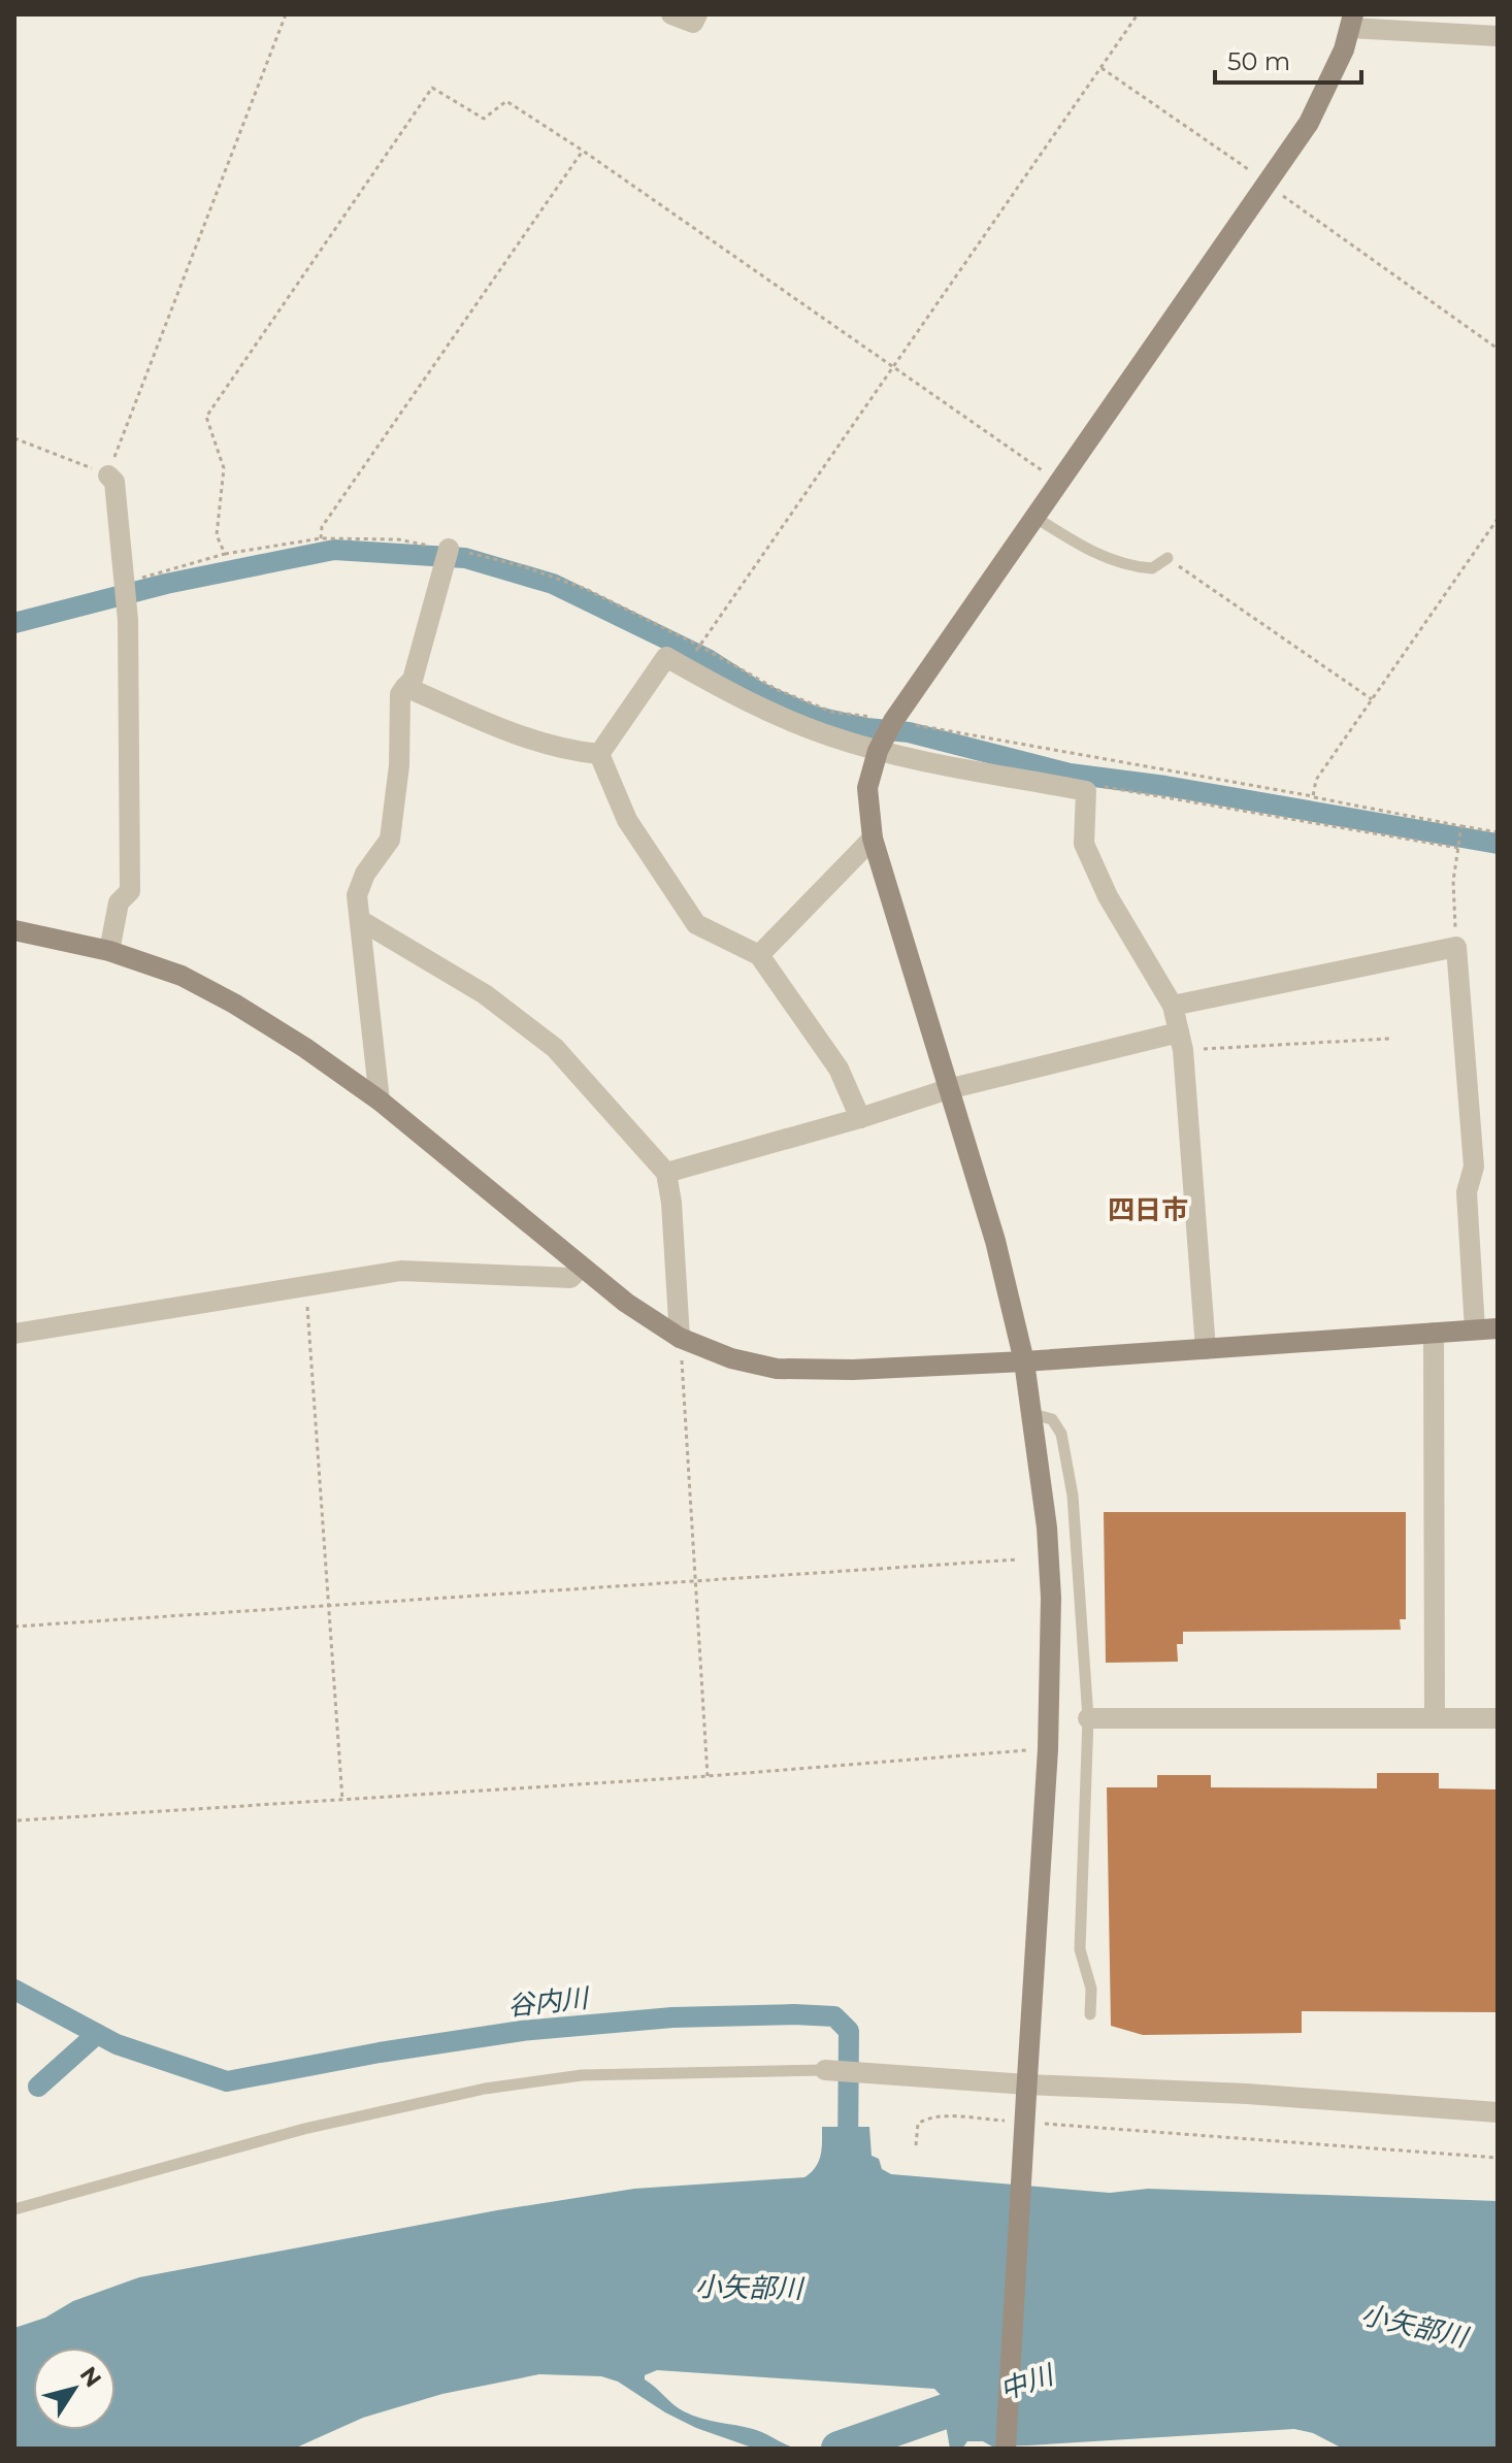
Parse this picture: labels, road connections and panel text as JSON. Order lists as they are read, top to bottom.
{
  "districts": ["四日市"],
  "water": ["谷内川", "小矢部川", "中川"],
  "scale_bar": "50 m",
  "north": "top right"
}
